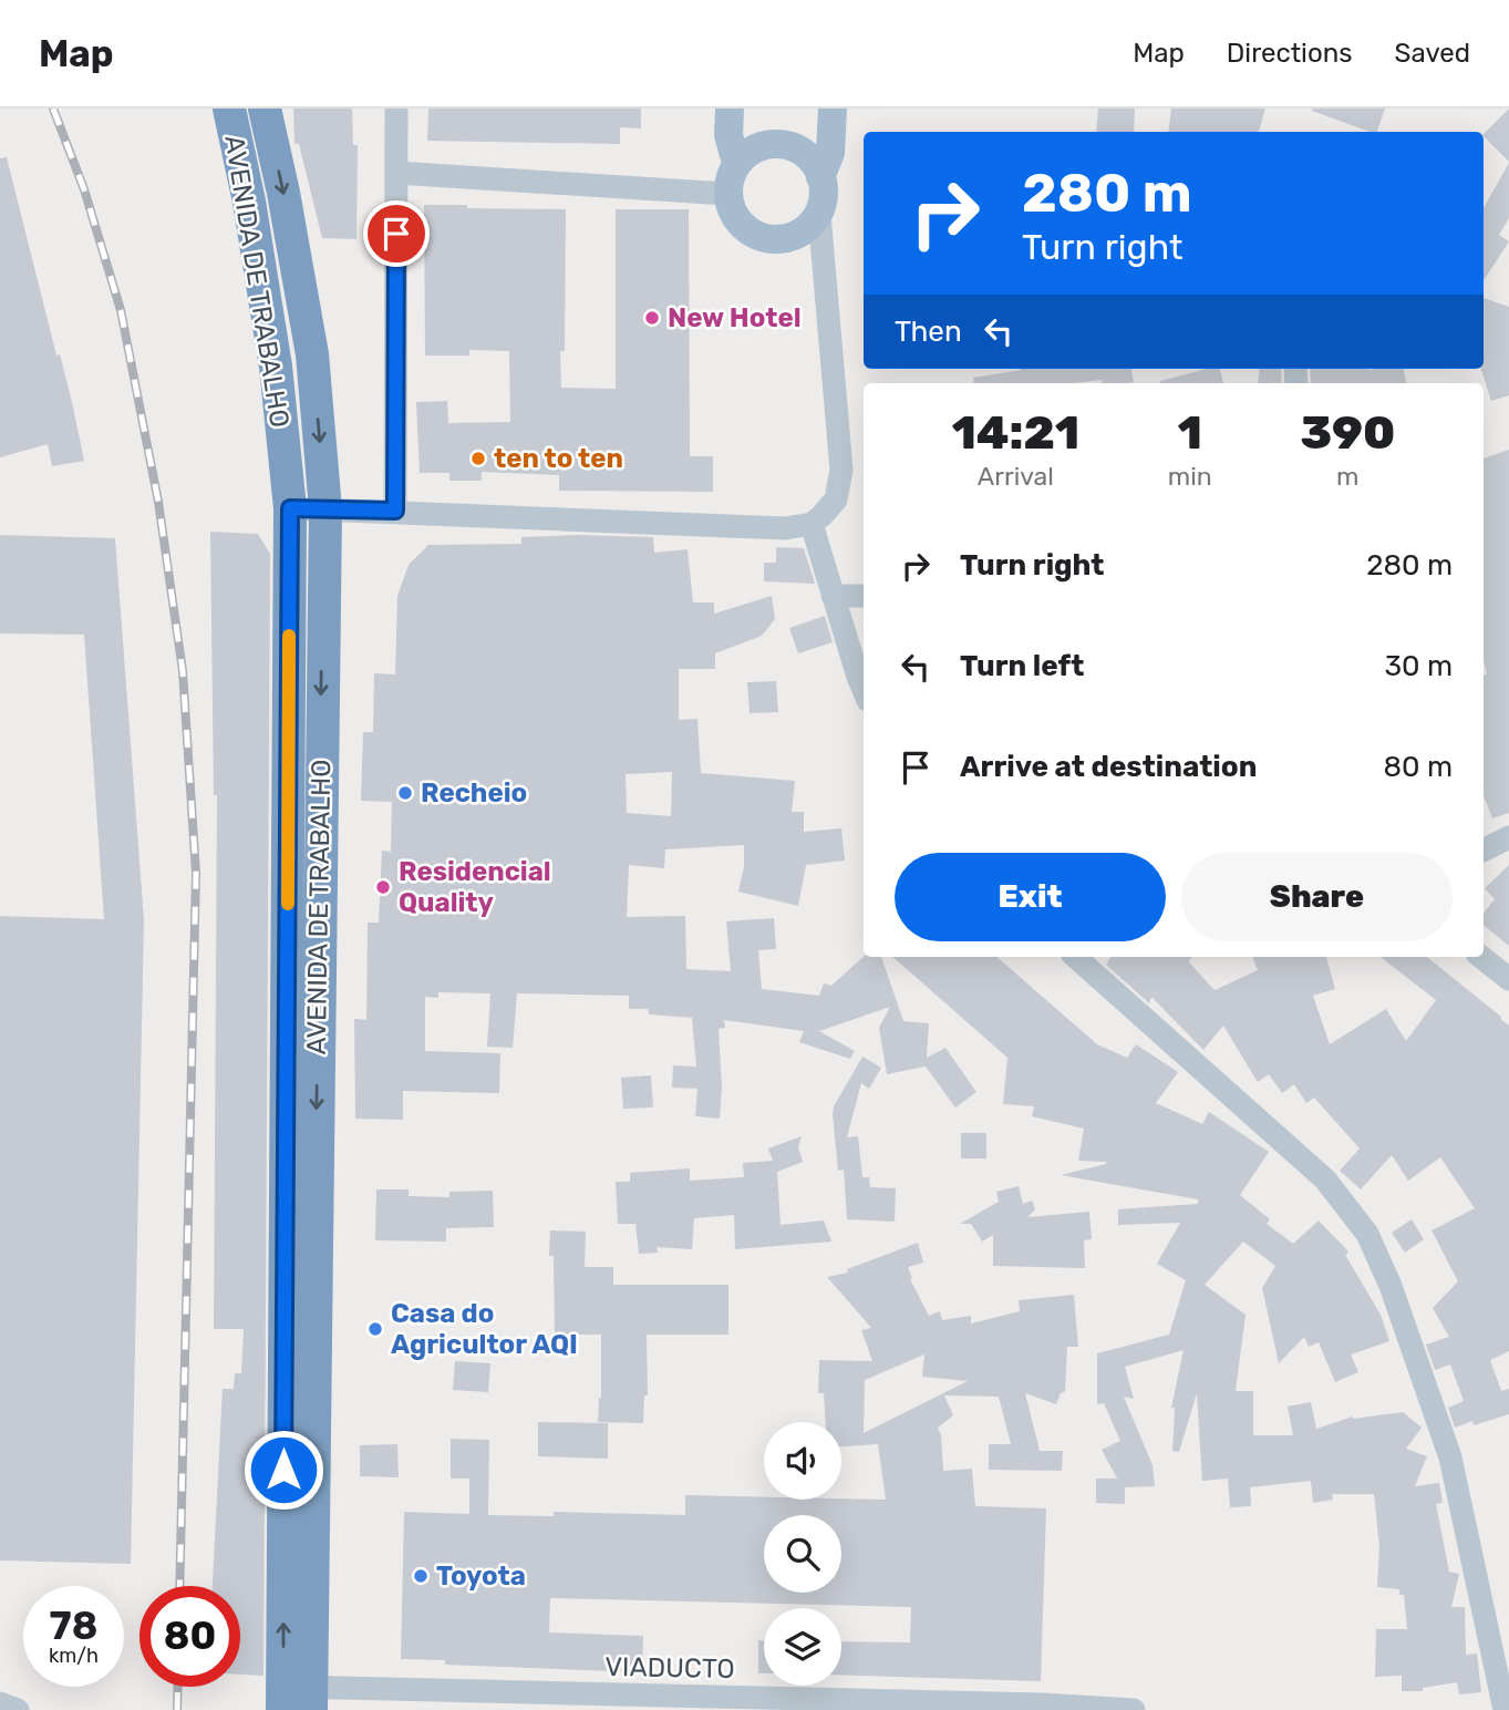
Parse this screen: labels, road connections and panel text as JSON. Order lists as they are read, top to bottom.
{
  "streets": {
    "highway": ["AVENIDA DE TRABALHO"],
    "street": ["VIADUCTO"]
  },
  "crossings": [
    ["AVENIDA DE TRABALHO", "VIADUCTO"]
  ],
  "places": [
    "New Hotel",
    "ten to ten",
    "Recheio",
    "Residencial Quality",
    "Casa do Agricultor AQI",
    "Toyota"
  ],
  "page": {
    "header": "Map",
    "nav": ["Map", "Directions", "Saved"],
    "turn": ["280 m", "Turn right"],
    "then": "Then",
    "eta": [
      "14:21",
      "Arrival",
      "1",
      "min",
      "390",
      "m"
    ],
    "list": [
      {
        "name": "Turn right",
        "value": "280 m"
      },
      {
        "name": "Turn left",
        "value": "30 m"
      },
      {
        "name": "Arrive at destination",
        "value": "80 m"
      }
    ],
    "buttons": ["Exit", "Share"],
    "speed": "78 km/h",
    "limit": "80"
  }
}
